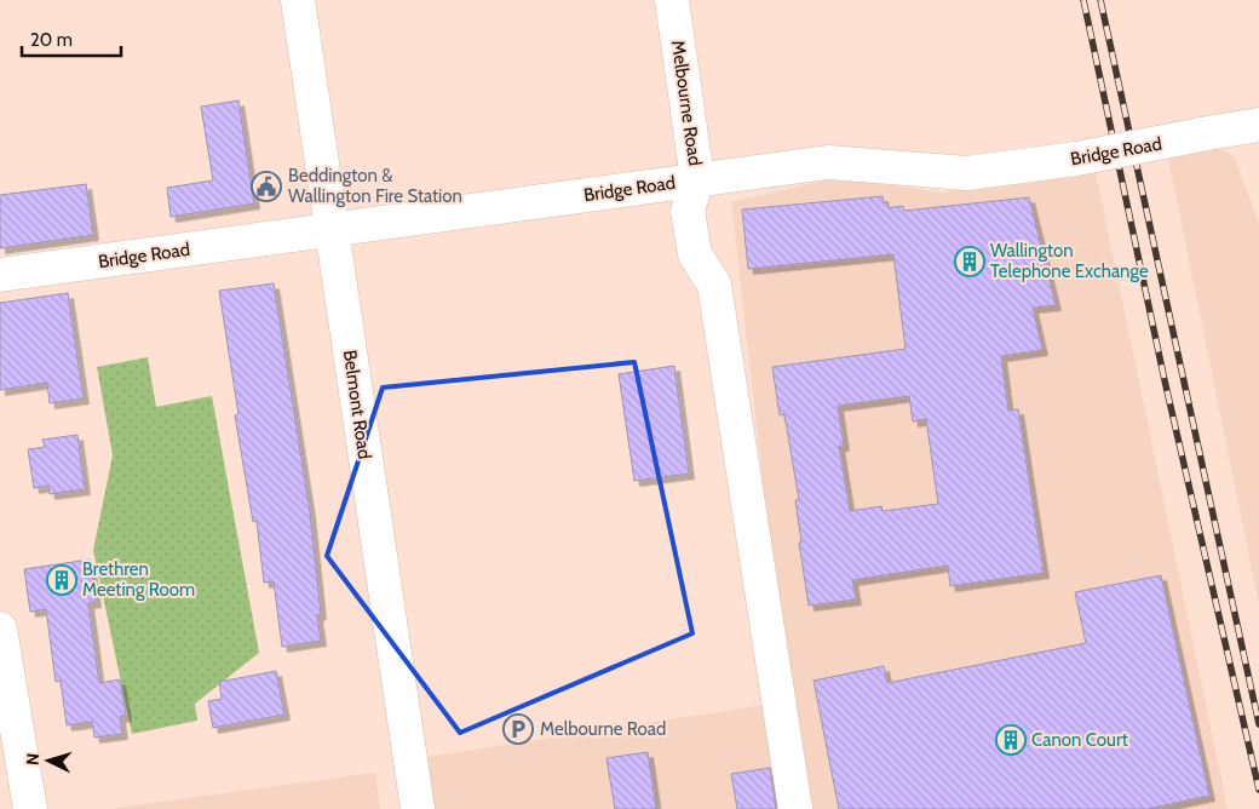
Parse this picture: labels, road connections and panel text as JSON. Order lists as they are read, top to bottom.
{
  "streets": {
    "street": ["Melbourne Road", "Bridge Road", "Belmont Road"]
  },
  "crossings": [
    ["Melbourne Road", "Bridge Road"],
    ["Bridge Road", "Belmont Road"]
  ],
  "places": {
    "public building": ["Beddington & Wallington Fire Station"],
    "building": ["Wallington Telephone Exchange", "Brethren Meeting Room", "Canon Court"],
    "parking": ["Melbourne Road"]
  },
  "scale_bar": "20 m",
  "north": "left"
}
